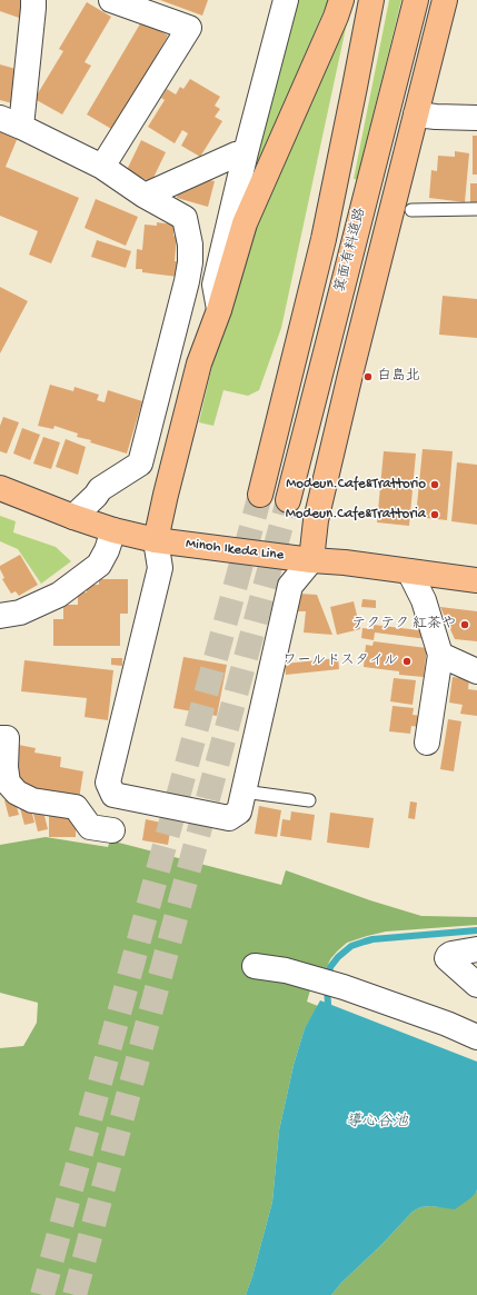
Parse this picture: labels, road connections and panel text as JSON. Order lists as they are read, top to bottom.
{
  "streets": {
    "main road": ["箕面有料道路", "Minoh Ikeda Line"]
  },
  "water": ["導心谷池"],
  "places": [
    "白島北",
    "Modeun.Cafe&Trattorio",
    "Modeun.Cafe&Trattoria",
    "テクテク 紅茶や",
    "ワールドスタイル"
  ]
}
